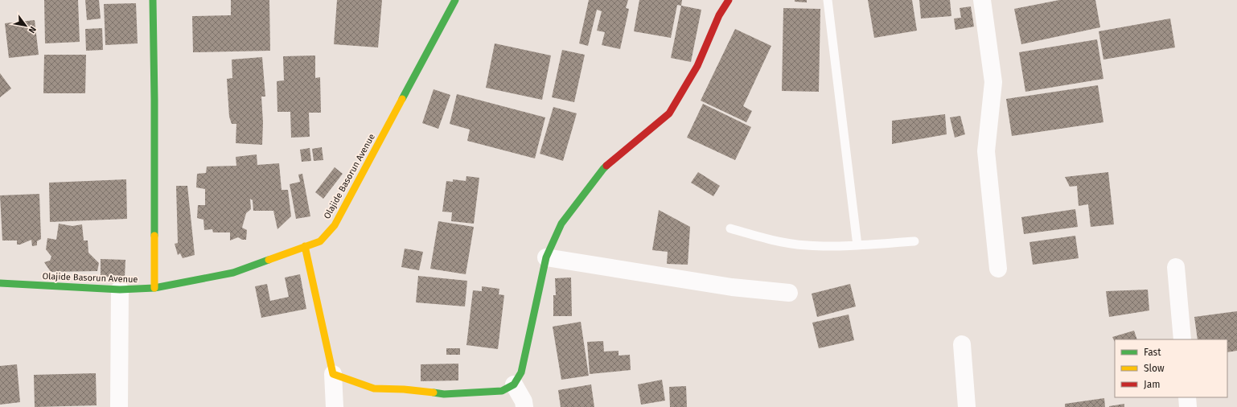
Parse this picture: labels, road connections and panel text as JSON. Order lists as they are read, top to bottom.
{
  "streets": {
    "street": ["Olajide Basorun Avenue"]
  },
  "legend": ["Fast", "Slow", "Jam"],
  "north": "bottom right"
}
